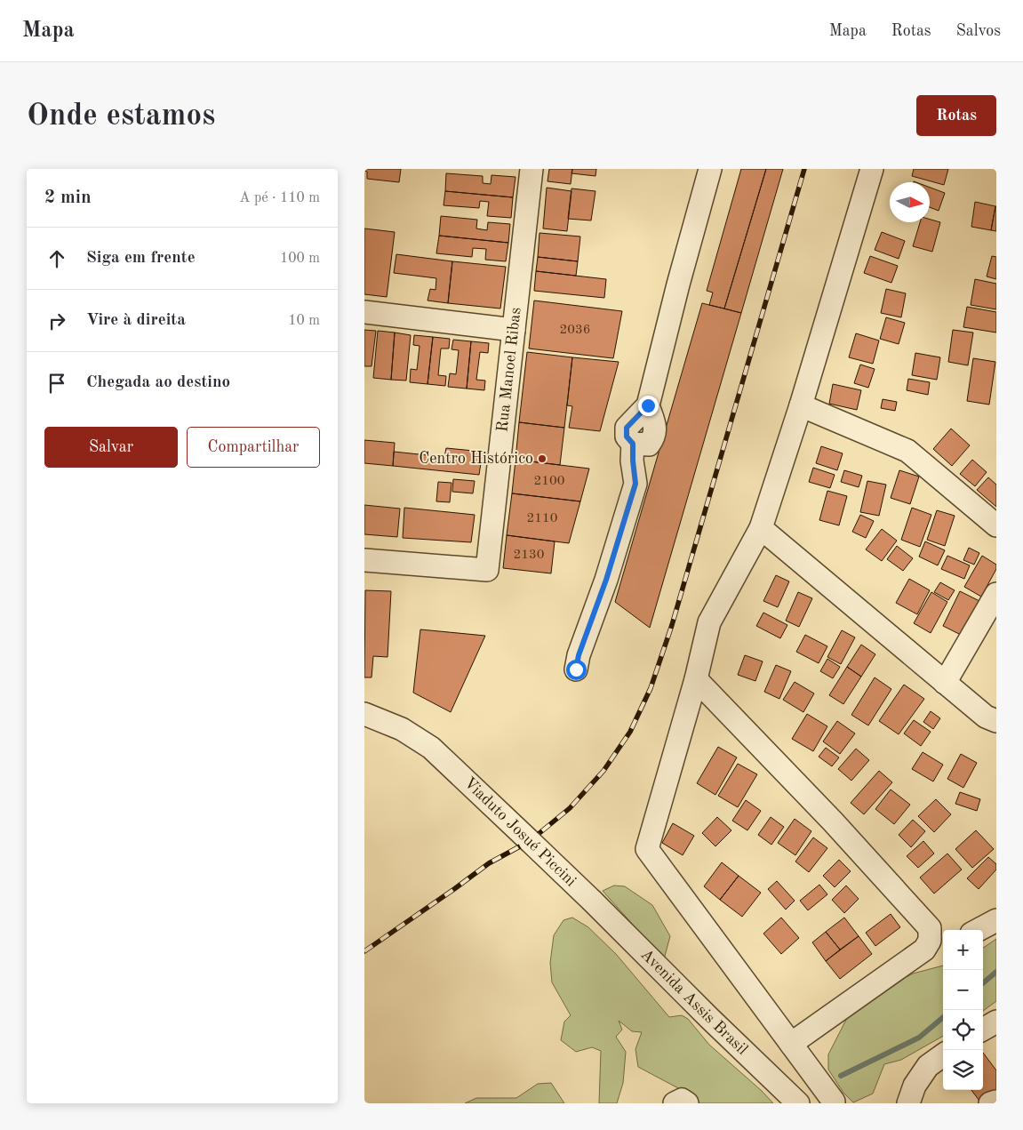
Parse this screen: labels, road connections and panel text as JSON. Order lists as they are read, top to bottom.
{
  "streets": {
    "street": ["Rua Manoel Ribas", "Viaduto Josué Piccini", "Avenida Assis Brasil"]
  },
  "crossings": [
    ["Viaduto Josué Piccini", "Avenida Assis Brasil"]
  ],
  "places": ["Centro Histórico"],
  "house_numbers": [
    "2036",
    "2100",
    "2110",
    "2130"
  ],
  "north": "right",
  "page": {
    "header": "Mapa",
    "nav": ["Mapa", "Rotas", "Salvos"],
    "buttons": [
      "Rotas",
      ["Salvar", "Compartilhar"]
    ],
    "title": "Onde estamos",
    "heading": ["2 min", "A pé · 110 m"],
    "list": [
      ["Siga em frente", "100 m"],
      ["Vire à direita", "10 m"],
      "Chegada ao destino"
    ],
    "map_buttons": ["+", "−"]
  }
}
